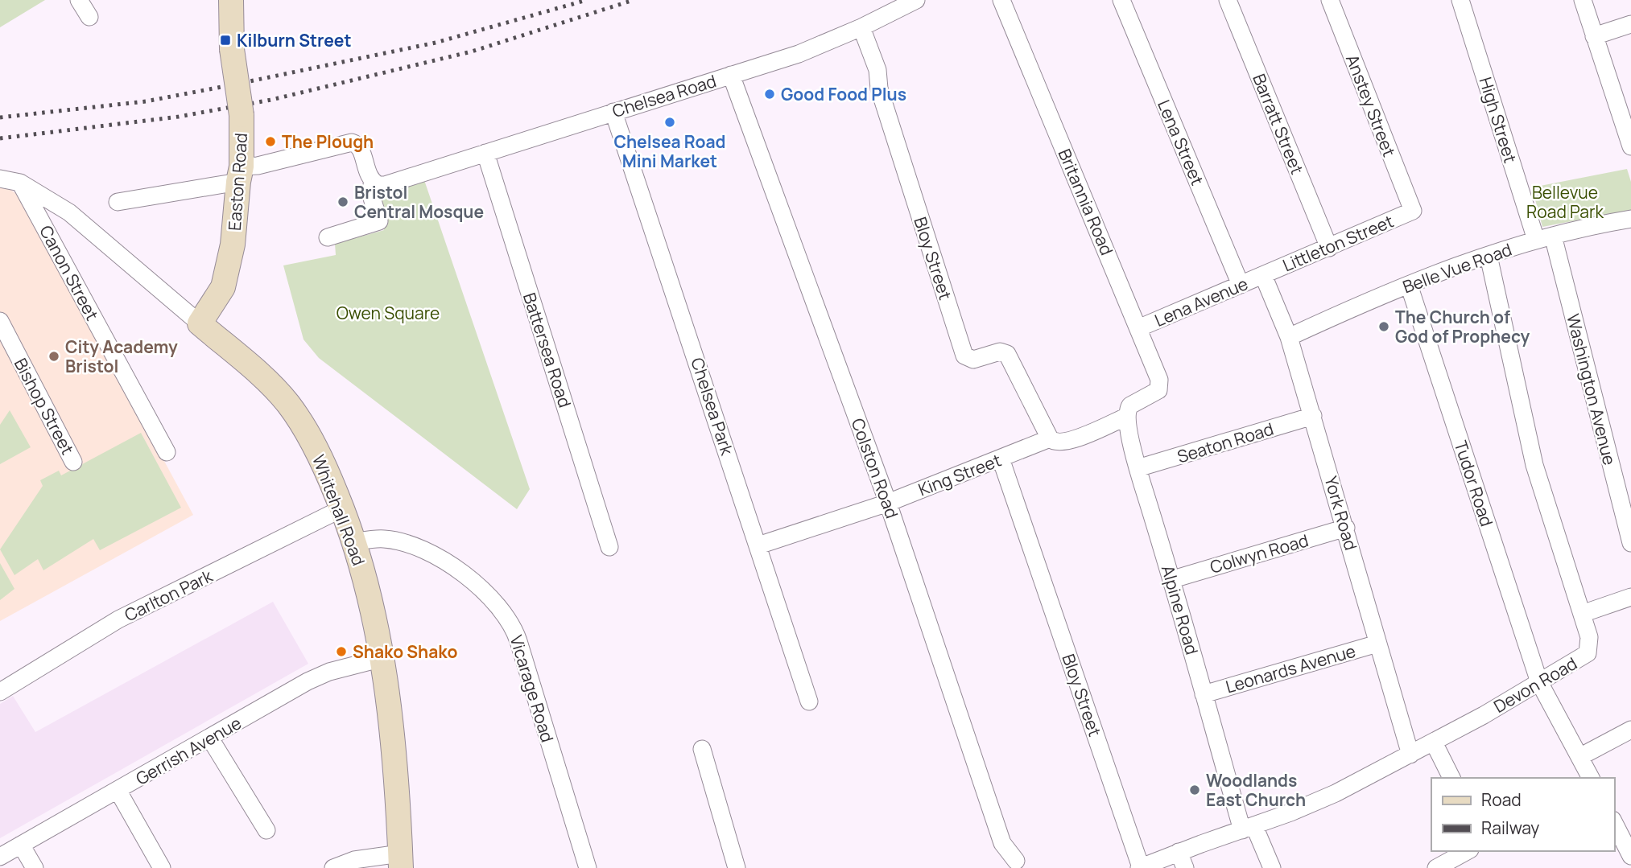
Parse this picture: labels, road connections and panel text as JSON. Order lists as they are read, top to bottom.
{
  "streets": {
    "main road": ["Easton Road", "Whitehall Road"],
    "street": [
      "Chelsea Road",
      "Anstey Street",
      "High Street",
      "Barratt Street",
      "Lena Street",
      "Britannia Road",
      "Littleton Street",
      "Bloy Street",
      "Belle Vue Road",
      "Canon Street",
      "Lena Avenue",
      "Battersea Road",
      "Washington Avenue",
      "Bishop Street",
      "Chelsea Park",
      "Seaton Road",
      "Colston Road",
      "King Street",
      "Tudor Road",
      "York Road",
      "Colwyn Road",
      "Carlton Park",
      "Alpine Road",
      "Leonards Avenue",
      "Devon Road",
      "Vicarage Road",
      "Gerrish Avenue"
    ]
  },
  "crossings": [
    ["Chelsea Road", "Bloy Street"],
    ["Chelsea Road", "Battersea Road"],
    ["Chelsea Road", "Chelsea Park"],
    ["Chelsea Road", "Colston Road"],
    ["Anstey Street", "Littleton Street"],
    ["High Street", "Belle Vue Road"],
    ["Barratt Street", "Littleton Street"],
    ["Lena Street", "Lena Avenue"],
    ["Easton Road", "Whitehall Road"],
    ["Britannia Road", "Lena Avenue"],
    ["Britannia Road", "King Street"],
    ["Britannia Road", "Alpine Road"],
    ["Littleton Street", "Lena Avenue"],
    ["Littleton Street", "York Road"],
    ["Bloy Street", "King Street"],
    ["Bloy Street", "Devon Road"],
    ["Belle Vue Road", "Washington Avenue"],
    ["Belle Vue Road", "Tudor Road"],
    ["Belle Vue Road", "York Road"],
    ["Belle Vue Road", "Devon Road"],
    ["Canon Street", "Whitehall Road"],
    ["Lena Avenue", "York Road"],
    ["Chelsea Park", "King Street"],
    ["Seaton Road", "York Road"],
    ["Seaton Road", "Alpine Road"],
    ["Colston Road", "King Street"],
    ["King Street", "Alpine Road"],
    ["Tudor Road", "Devon Road"],
    ["Whitehall Road", "Carlton Park"],
    ["Whitehall Road", "Vicarage Road"],
    ["Whitehall Road", "Gerrish Avenue"],
    ["York Road", "Colwyn Road"],
    ["York Road", "Leonards Avenue"],
    ["York Road", "Devon Road"],
    ["Colwyn Road", "Alpine Road"],
    ["Alpine Road", "Leonards Avenue"],
    ["Alpine Road", "Devon Road"]
  ],
  "parks": ["Bellevue Road Park", "Owen Square"],
  "places": {
    "transit": ["Kilburn Street"],
    "other": [
      "Good Food Plus",
      "Chelsea Road Mini Market",
      "The Plough",
      "Bristol Central Mosque",
      "The Church of God of Prophecy",
      "City Academy Bristol",
      "Shako Shako",
      "Woodlands East Church"
    ]
  },
  "legend": ["Road", "Railway"]
}
